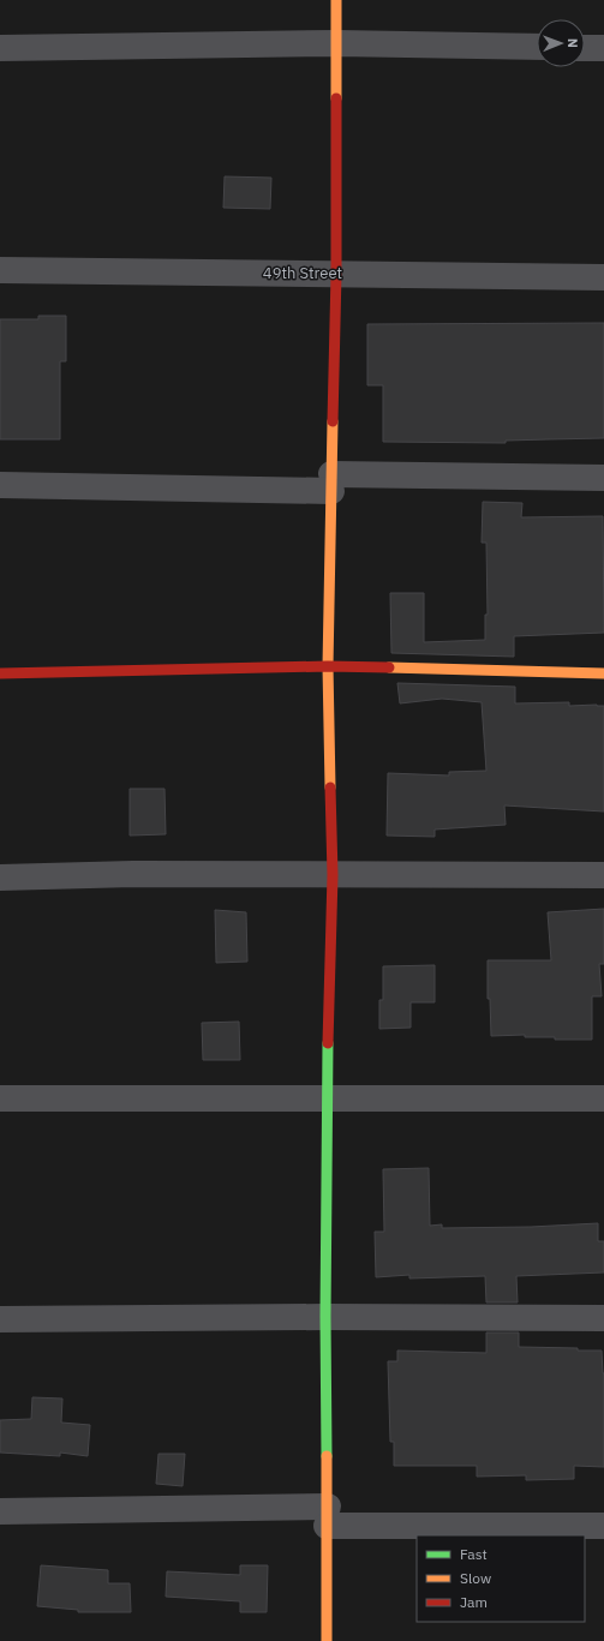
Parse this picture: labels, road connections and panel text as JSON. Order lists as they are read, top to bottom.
{
  "streets": {
    "street": ["49th Street"]
  },
  "legend": ["Fast", "Slow", "Jam"],
  "north": "right"
}
